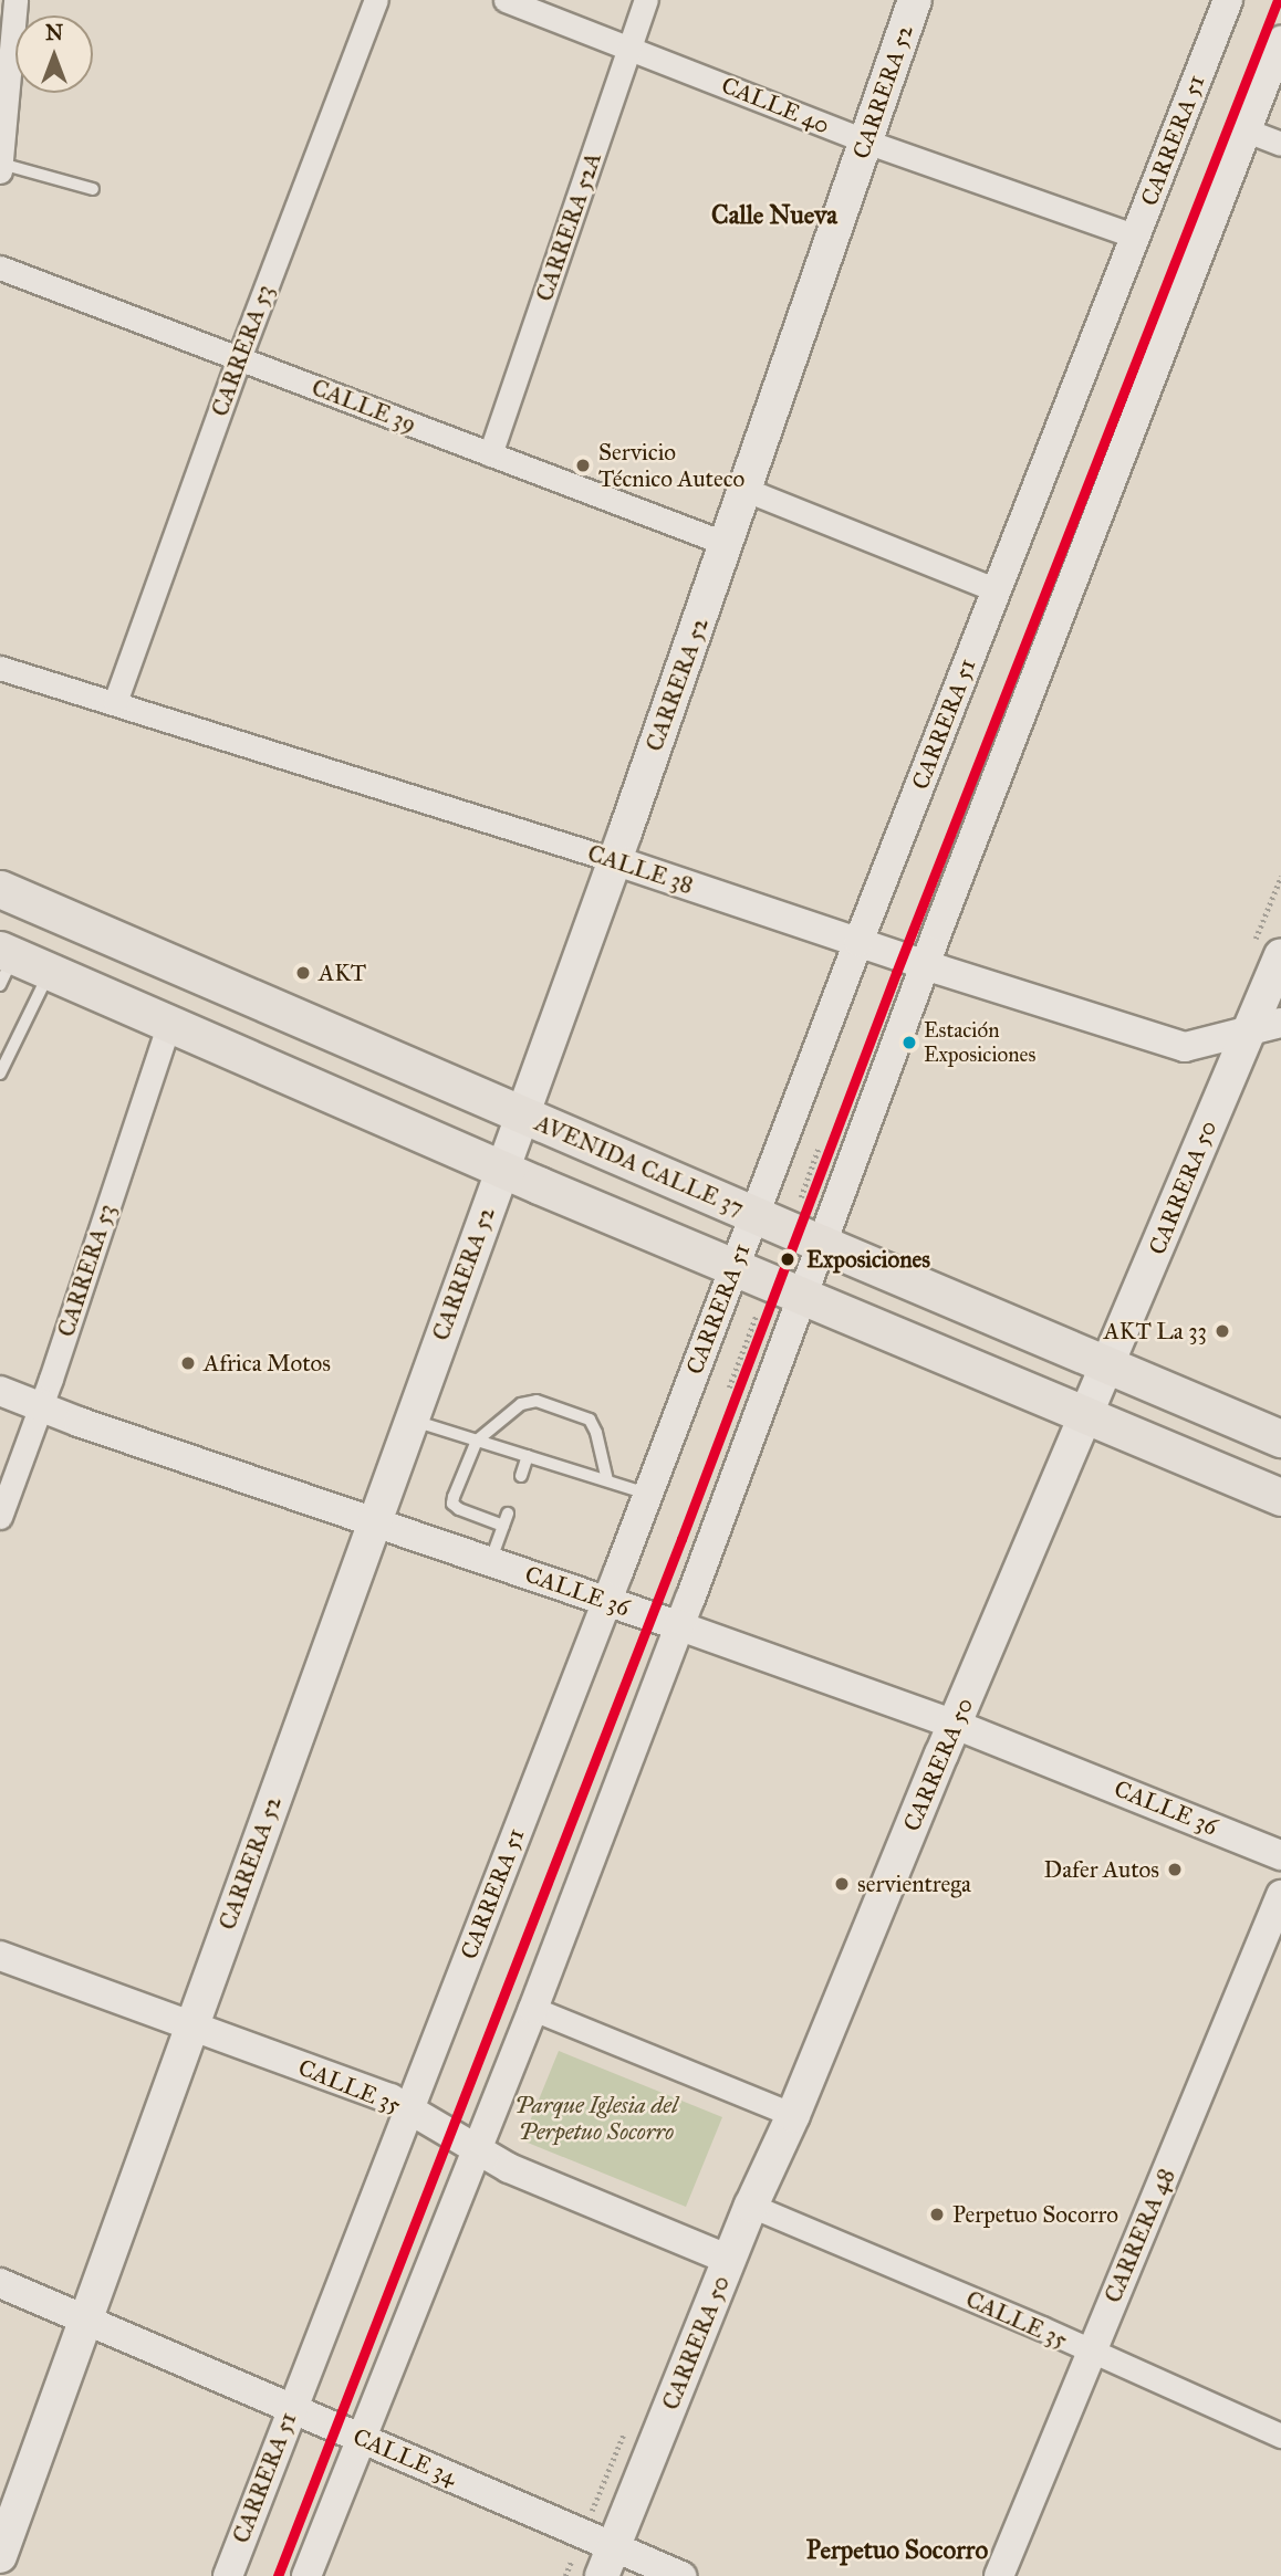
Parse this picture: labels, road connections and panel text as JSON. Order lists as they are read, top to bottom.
{
  "streets": {
    "main road": ["CARRERA 52", "AVENIDA CALLE 37", "CARRERA 50"],
    "street": [
      "CALLE 40",
      "CARRERA 51",
      "CARRERA 52A",
      "CARRERA 53",
      "CALLE 39",
      "CALLE 38",
      "CALLE 36",
      "CALLE 35",
      "CARRERA 48",
      "CALLE 34"
    ]
  },
  "crossings": [
    ["CARRERA 52", "CALLE 40"],
    ["CARRERA 52", "CALLE 39"],
    ["CARRERA 52", "CALLE 38"],
    ["CARRERA 52", "AVENIDA CALLE 37"],
    ["CARRERA 52", "CALLE 36"],
    ["CARRERA 52", "CALLE 35"],
    ["CARRERA 52", "CALLE 34"],
    ["CALLE 40", "CARRERA 51"],
    ["CALLE 40", "CARRERA 52A"],
    ["CARRERA 51", "CALLE 38"],
    ["CARRERA 51", "AVENIDA CALLE 37"],
    ["CARRERA 51", "CALLE 36"],
    ["CARRERA 51", "CALLE 35"],
    ["CARRERA 51", "CALLE 34"],
    ["CARRERA 52A", "CALLE 39"],
    ["CARRERA 53", "CALLE 39"],
    ["CARRERA 53", "CALLE 38"],
    ["CARRERA 53", "CALLE 36"],
    ["CALLE 38", "CARRERA 50"],
    ["AVENIDA CALLE 37", "CARRERA 50"],
    ["CARRERA 50", "CALLE 36"],
    ["CARRERA 50", "CALLE 35"],
    ["CARRERA 50", "CALLE 34"],
    ["CALLE 35", "CARRERA 48"]
  ],
  "districts": ["Calle Nueva", "Perpetuo Socorro"],
  "parks": ["Parque Iglesia del Perpetuo Socorro"],
  "places": [
    "Servicio Técnico Auteco",
    "AKT",
    "Estación Exposiciones",
    "Exposiciones",
    "AKT La 33",
    "Africa Motos",
    "Dafer Autos",
    "servientrega",
    "Perpetuo Socorro"
  ],
  "north": "top"
}
